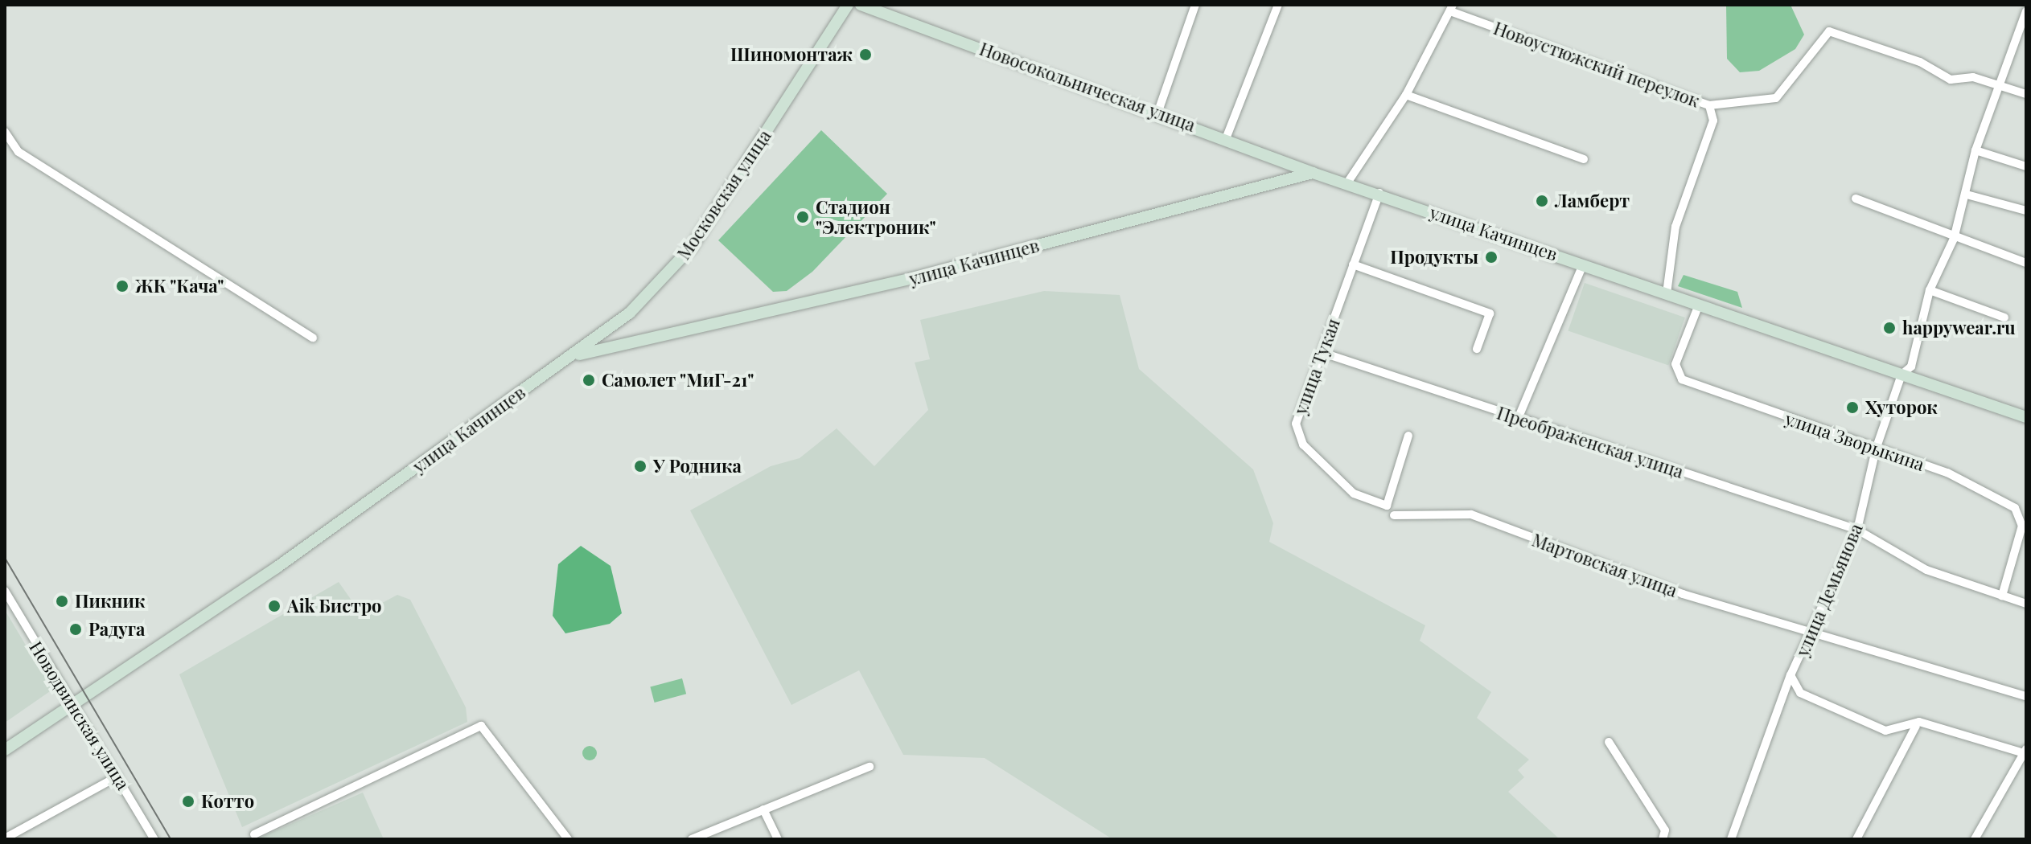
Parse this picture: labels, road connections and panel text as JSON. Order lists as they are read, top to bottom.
{
  "streets": {
    "main road": ["Новосокольническая улица", "Московская улица", "улица Качинцев"],
    "street": [
      "Новоустюжский переулок",
      "улица Тукая",
      "улица Зворыкина",
      "Преображенская улица",
      "Мартовская улица",
      "улица Демьянова",
      "Новодвинская улица"
    ]
  },
  "crossings": [
    ["Новоустюжский переулок", "улица Демьянова"],
    ["Новосокольническая улица", "улица Качинцев"],
    ["Московская улица", "улица Качинцев"],
    ["улица Качинцев", "улица Тукая"],
    ["улица Качинцев", "улица Зворыкина"],
    ["улица Качинцев", "улица Демьянова"],
    ["улица Качинцев", "Новодвинская улица"],
    ["улица Тукая", "Преображенская улица"],
    ["улица Зворыкина", "Преображенская улица"],
    ["улица Зворыкина", "улица Демьянова"],
    ["Преображенская улица", "улица Демьянова"],
    ["Мартовская улица", "улица Демьянова"]
  ],
  "places": [
    "Шиномонтаж",
    "Ламберт",
    "Стадион \"Электроник\"",
    "Продукты",
    "ЖК \"Кача\"",
    "happywear.ru",
    "Самолет \"МиГ-21\"",
    "Хуторок",
    "У Родника",
    "Пикник",
    "Aik Бистро",
    "Радуга",
    "Котто"
  ]
}
